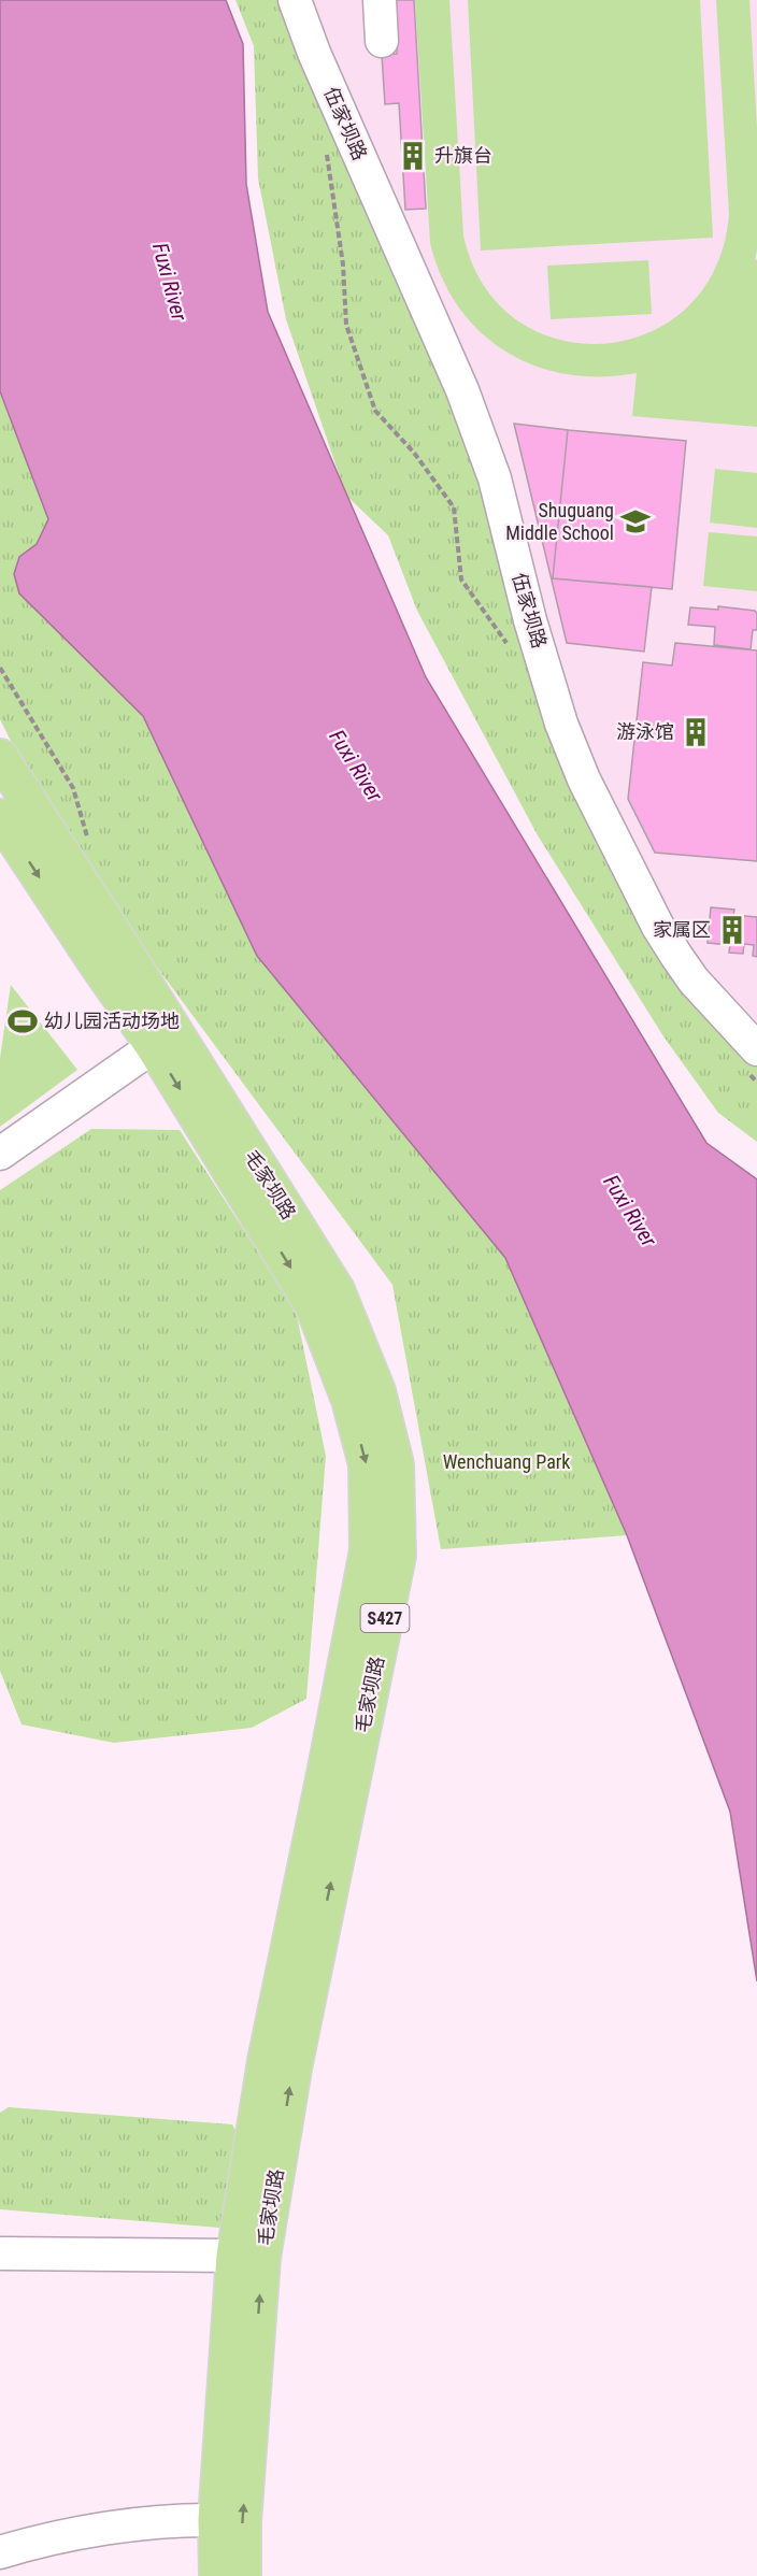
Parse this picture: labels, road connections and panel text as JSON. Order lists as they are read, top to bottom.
{
  "streets": {
    "main road": ["毛家坝路", "S427"],
    "street": ["伍家坝路"]
  },
  "water": ["Fuxi River"],
  "parks": ["Wenchuang Park"],
  "places": {
    "building": ["升旗台", "游泳馆", "家属区"],
    "school or university": ["Shuguang Middle School"],
    "sports": ["幼儿园活动场地"]
  }
}
